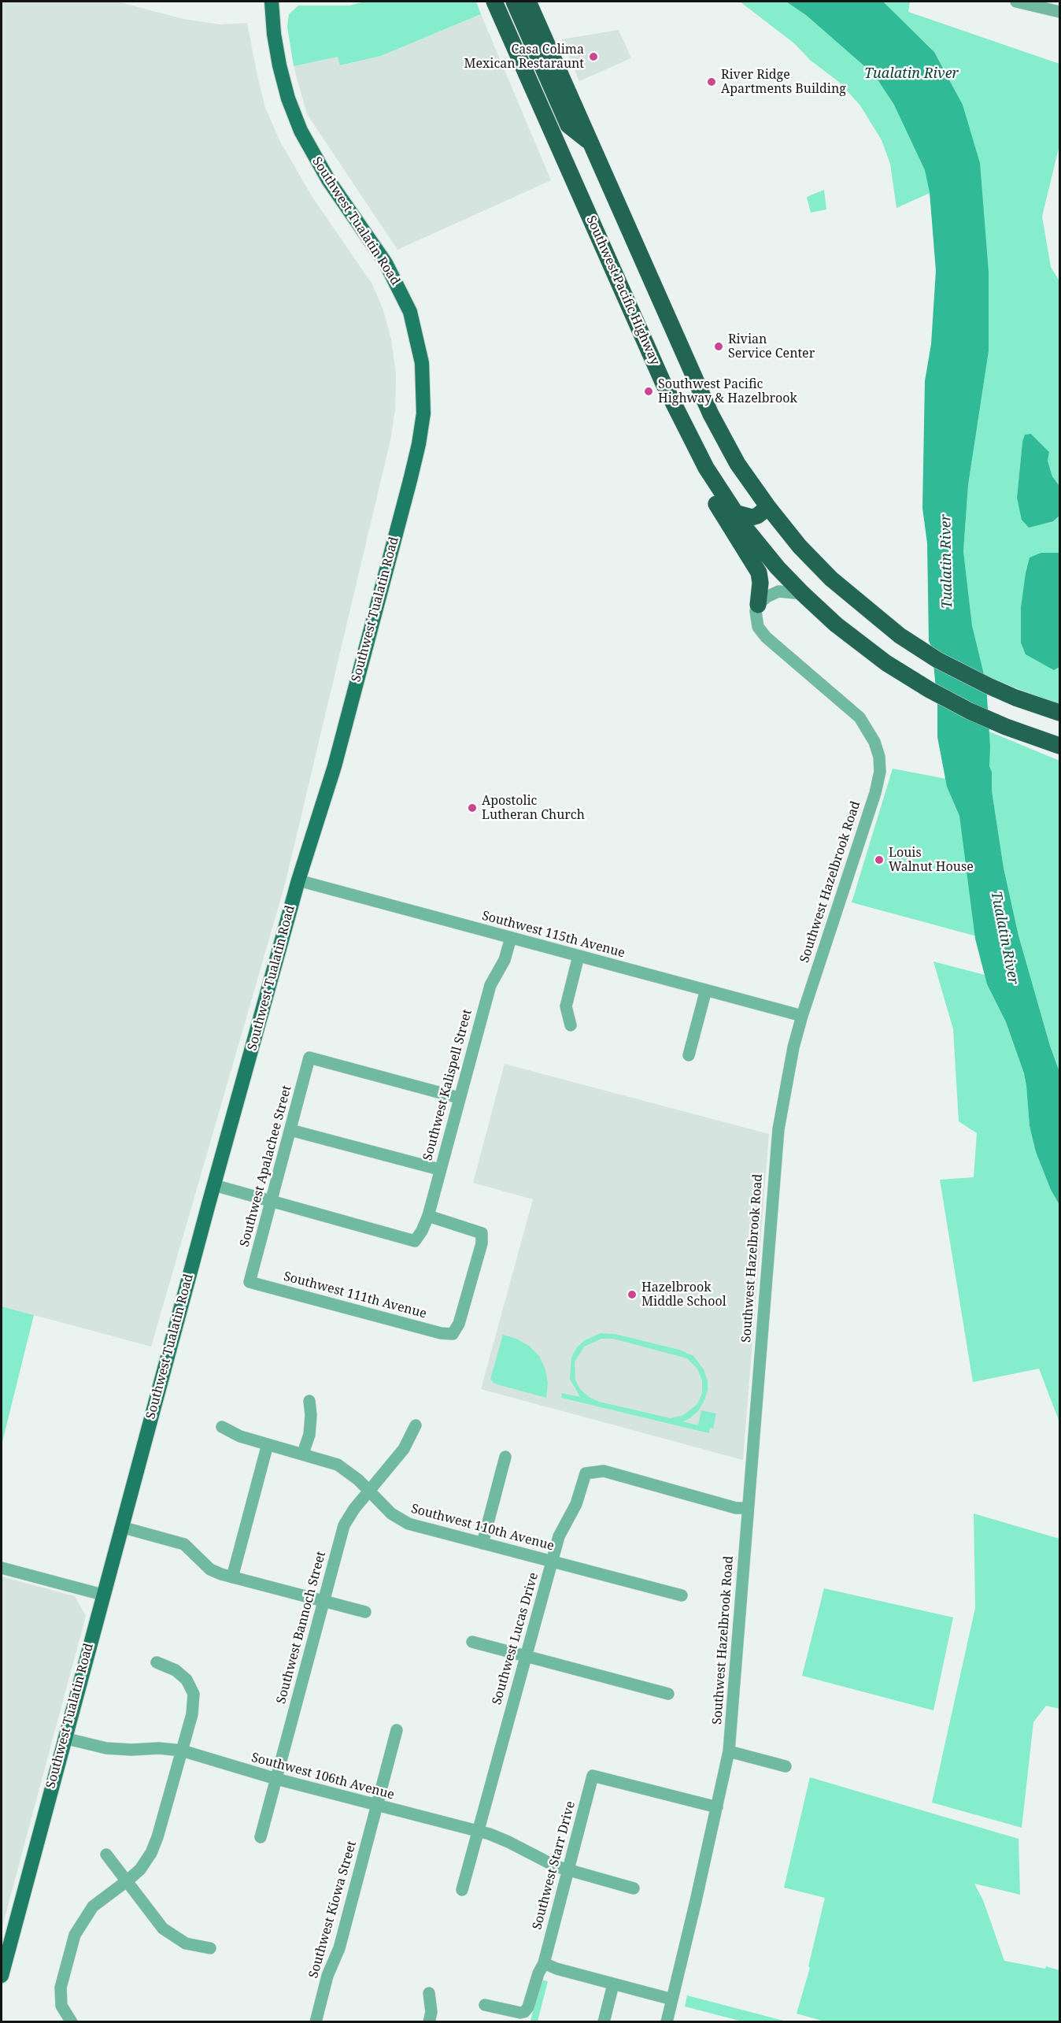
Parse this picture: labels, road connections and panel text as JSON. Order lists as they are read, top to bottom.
{
  "streets": {
    "highway": ["Southwest Pacific Highway"],
    "main road": ["Southwest Tualatin Road"],
    "street": [
      "Southwest Hazelbrook Road",
      "Southwest 115th Avenue",
      "Southwest Kalispell Street",
      "Southwest Apalachee Street",
      "Southwest 111th Avenue",
      "Southwest 110th Avenue",
      "Southwest Bannoch Street",
      "Southwest Lucas Drive",
      "Southwest 106th Avenue",
      "Southwest Starr Drive",
      "Southwest Kiowa Street"
    ]
  },
  "crossings": [
    ["Southwest Tualatin Road", "Southwest 115th Avenue"],
    ["Southwest Tualatin Road", "Southwest 106th Avenue"],
    ["Southwest Hazelbrook Road", "Southwest 115th Avenue"],
    ["Southwest Hazelbrook Road", "Southwest Lucas Drive"],
    ["Southwest Hazelbrook Road", "Southwest Starr Drive"],
    ["Southwest 115th Avenue", "Southwest Kalispell Street"],
    ["Southwest Kalispell Street", "Southwest Apalachee Street"],
    ["Southwest Kalispell Street", "Southwest 111th Avenue"],
    ["Southwest Apalachee Street", "Southwest 111th Avenue"],
    ["Southwest 110th Avenue", "Southwest Bannoch Street"],
    ["Southwest 110th Avenue", "Southwest Lucas Drive"],
    ["Southwest Bannoch Street", "Southwest 106th Avenue"],
    ["Southwest Lucas Drive", "Southwest 106th Avenue"],
    ["Southwest 106th Avenue", "Southwest Starr Drive"],
    ["Southwest 106th Avenue", "Southwest Kiowa Street"]
  ],
  "water": ["Tualatin River"],
  "places": [
    "Casa Colima Mexican Restaraunt",
    "River Ridge Apartments Building",
    "Rivian Service Center",
    "Southwest Pacific Highway & Hazelbrook",
    "Apostolic Lutheran Church",
    "Louis Walnut House",
    "Hazelbrook Middle School"
  ]
}
